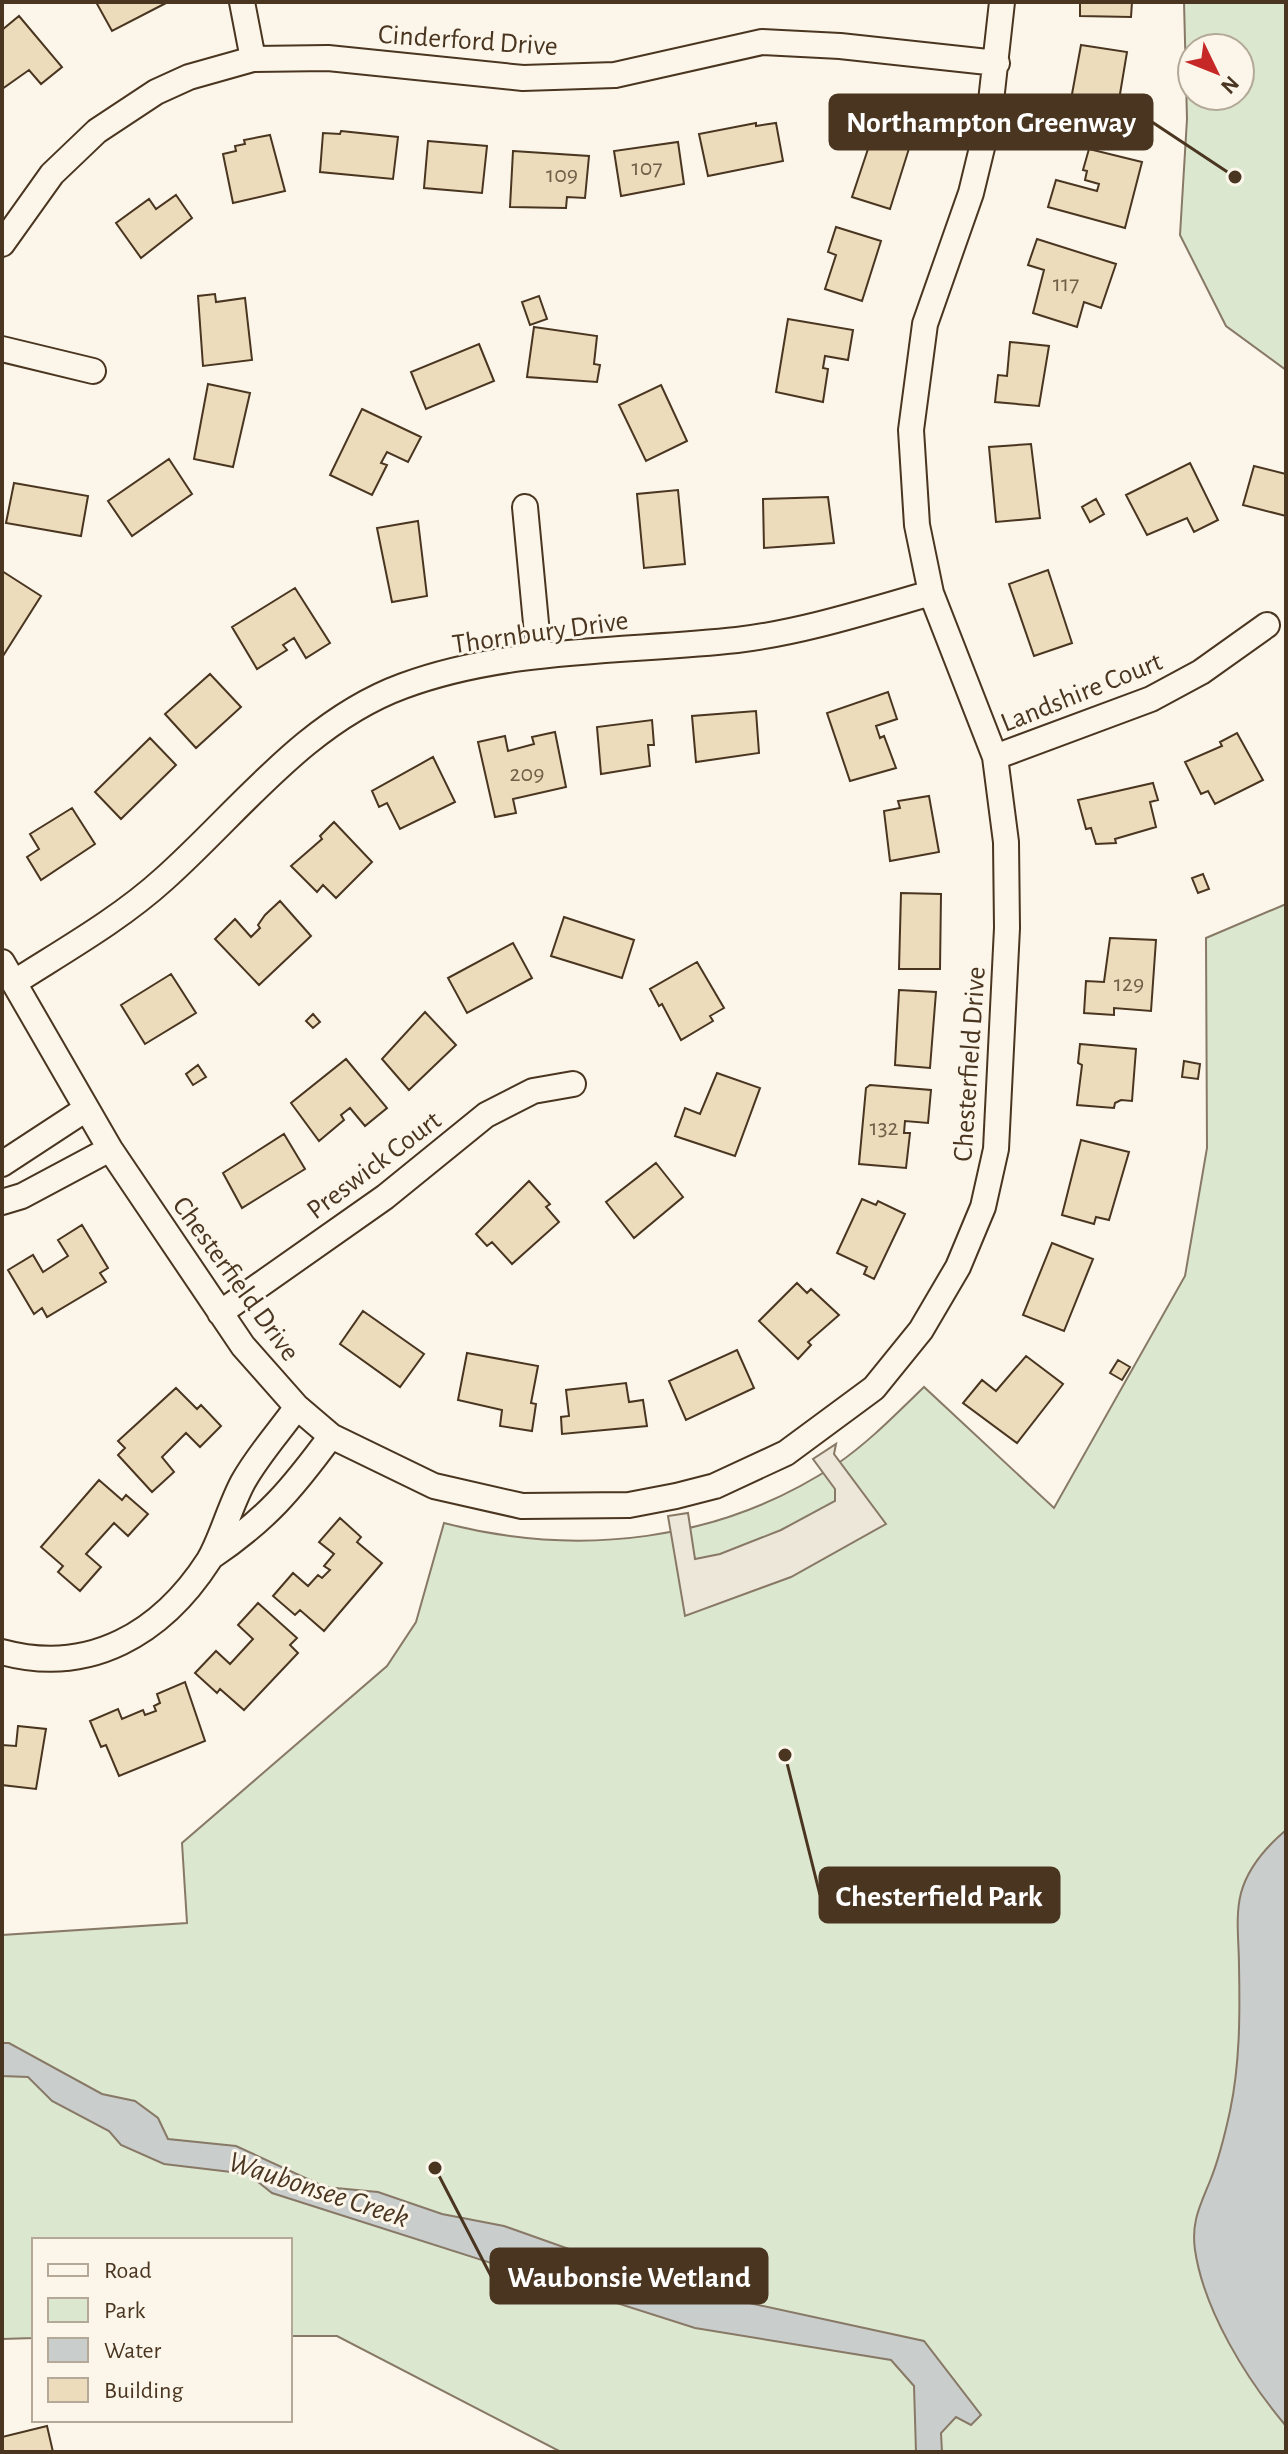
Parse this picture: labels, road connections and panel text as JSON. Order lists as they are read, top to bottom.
{
  "streets": {
    "street": [
      "Cinderford Drive",
      "Thornbury Drive",
      "Landshire Court",
      "Chesterfield Drive",
      "Preswick Court"
    ]
  },
  "crossings": [
    ["Cinderford Drive", "Chesterfield Drive"],
    ["Thornbury Drive", "Chesterfield Drive"],
    ["Landshire Court", "Chesterfield Drive"],
    ["Chesterfield Drive", "Preswick Court"]
  ],
  "water": ["Waubonsee Creek"],
  "places": ["Northampton Greenway", "Chesterfield Park", "Waubonsie Wetland"],
  "house_numbers": [
    "107",
    "109",
    "117",
    "209",
    "129",
    "132"
  ],
  "legend": [
    "Road",
    "Park",
    "Water",
    "Building"
  ],
  "north": "bottom right"
}
